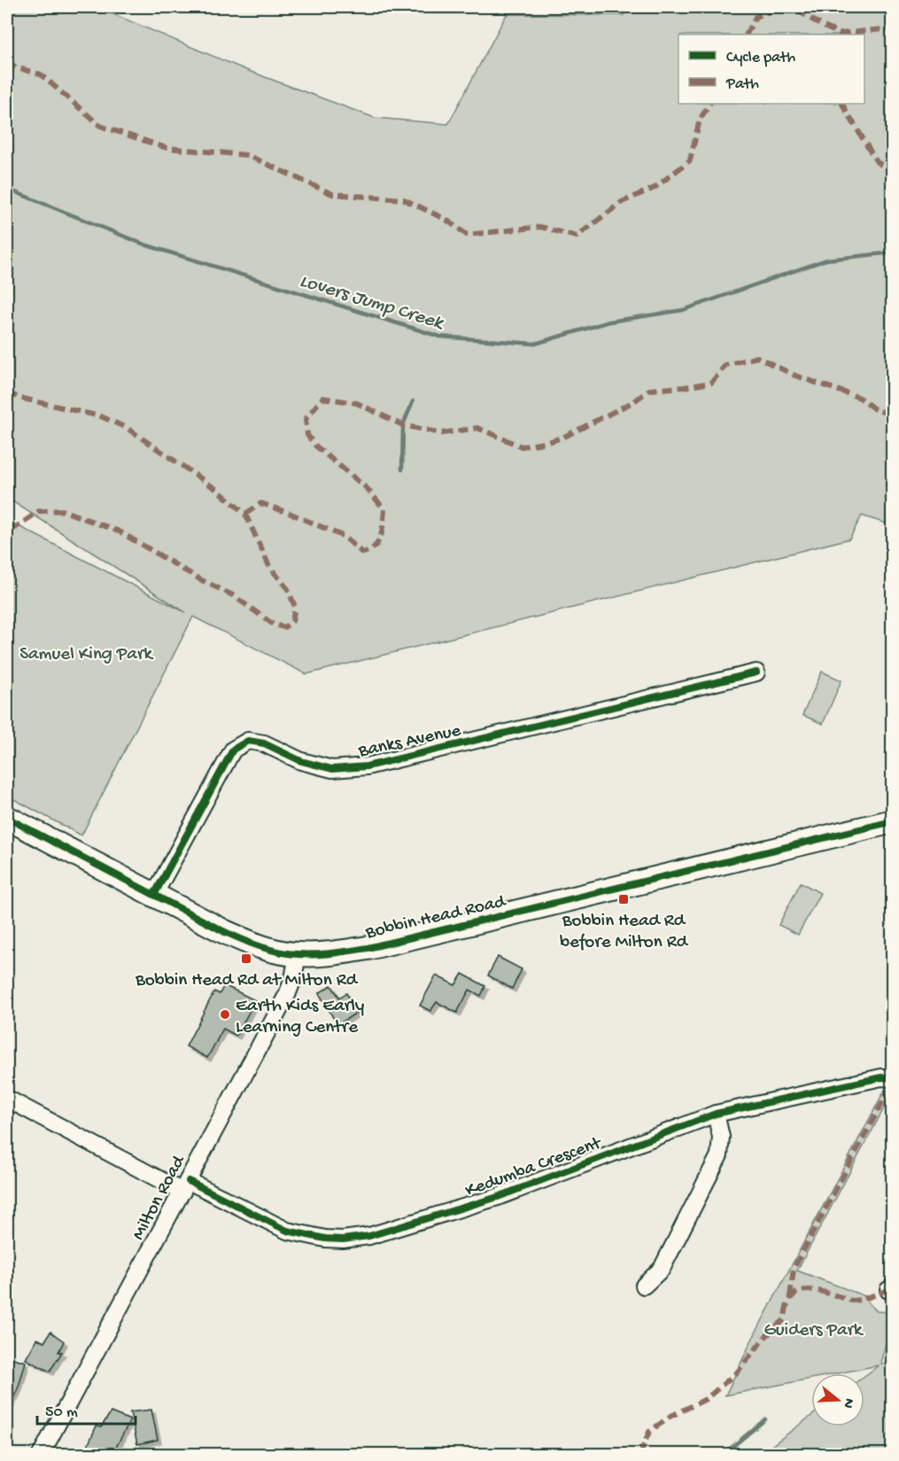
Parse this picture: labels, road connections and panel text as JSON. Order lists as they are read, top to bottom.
{
  "streets": {
    "main road": ["Bobbin Head Road"],
    "street": ["Banks Avenue", "Kedumba Crescent", "Milton Road"]
  },
  "crossings": [
    ["Banks Avenue", "Bobbin Head Road"],
    ["Bobbin Head Road", "Milton Road"],
    ["Kedumba Crescent", "Milton Road"]
  ],
  "water": ["Lovers Jump Creek"],
  "parks": ["Samuel King Park", "Guiders Park"],
  "places": {
    "transit": ["Bobbin Head Rd before Milton Rd", "Bobbin Head Rd at Milton Rd"],
    "other": ["Earth Kids Early Learning Centre"]
  },
  "legend": ["Cycle path", "Path"],
  "scale_bar": "50 m",
  "north": "right"
}
